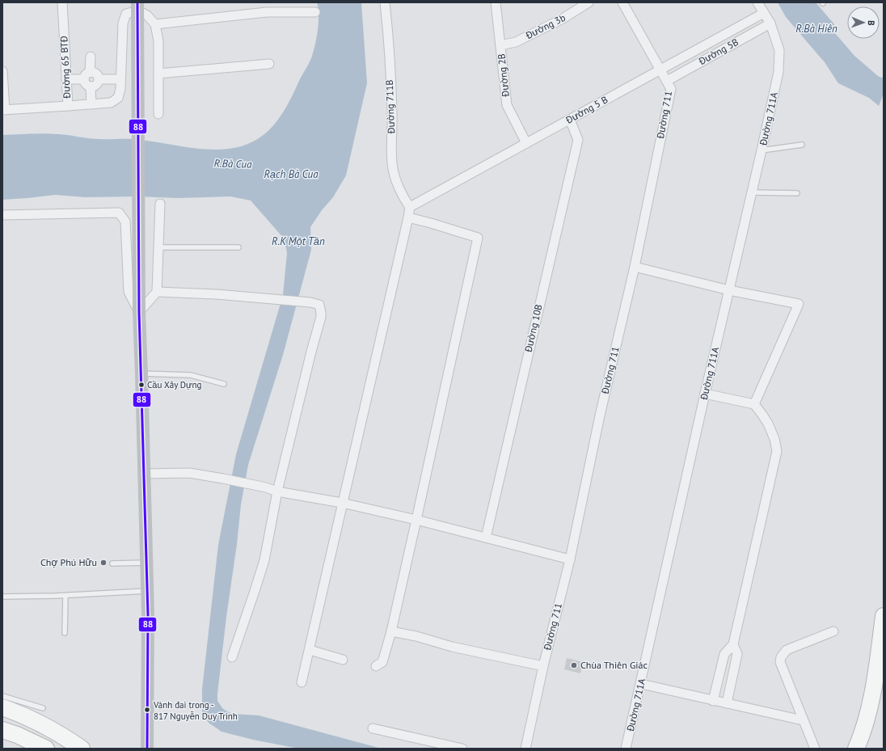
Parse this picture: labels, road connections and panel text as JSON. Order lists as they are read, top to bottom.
{
  "streets": {
    "street": [
      "Đường 3b",
      "Đường 5B",
      "Đường 65 BTĐ",
      "Đường 2B",
      "Đường 711B",
      "Đường 5 B",
      "Đường 711",
      "Đường 711A",
      "Đường 10B"
    ]
  },
  "crossings": [
    ["Đường 3b", "Đường 2B"],
    ["Đường 5B", "Đường 711"],
    ["Đường 5B", "Đường 711A"],
    ["Đường 2B", "Đường 5 B"],
    ["Đường 711B", "Đường 5 B"],
    ["Đường 5 B", "Đường 711"],
    ["Đường 5 B", "Đường 711A"],
    ["Đường 5 B", "Đường 10B"]
  ],
  "water": [
    "R.Bà Hiên",
    "R.Bà Cua",
    "Rạch Bà Cua",
    "R.K Một Tần"
  ],
  "places": [
    "Cầu Xây Dựng",
    "Chợ Phú Hữu",
    "Chùa Thiên Giác",
    "Vành đai trong - 817 Nguyễn Duy Trinh"
  ],
  "lines": ["transit line 88"],
  "north": "right"
}
